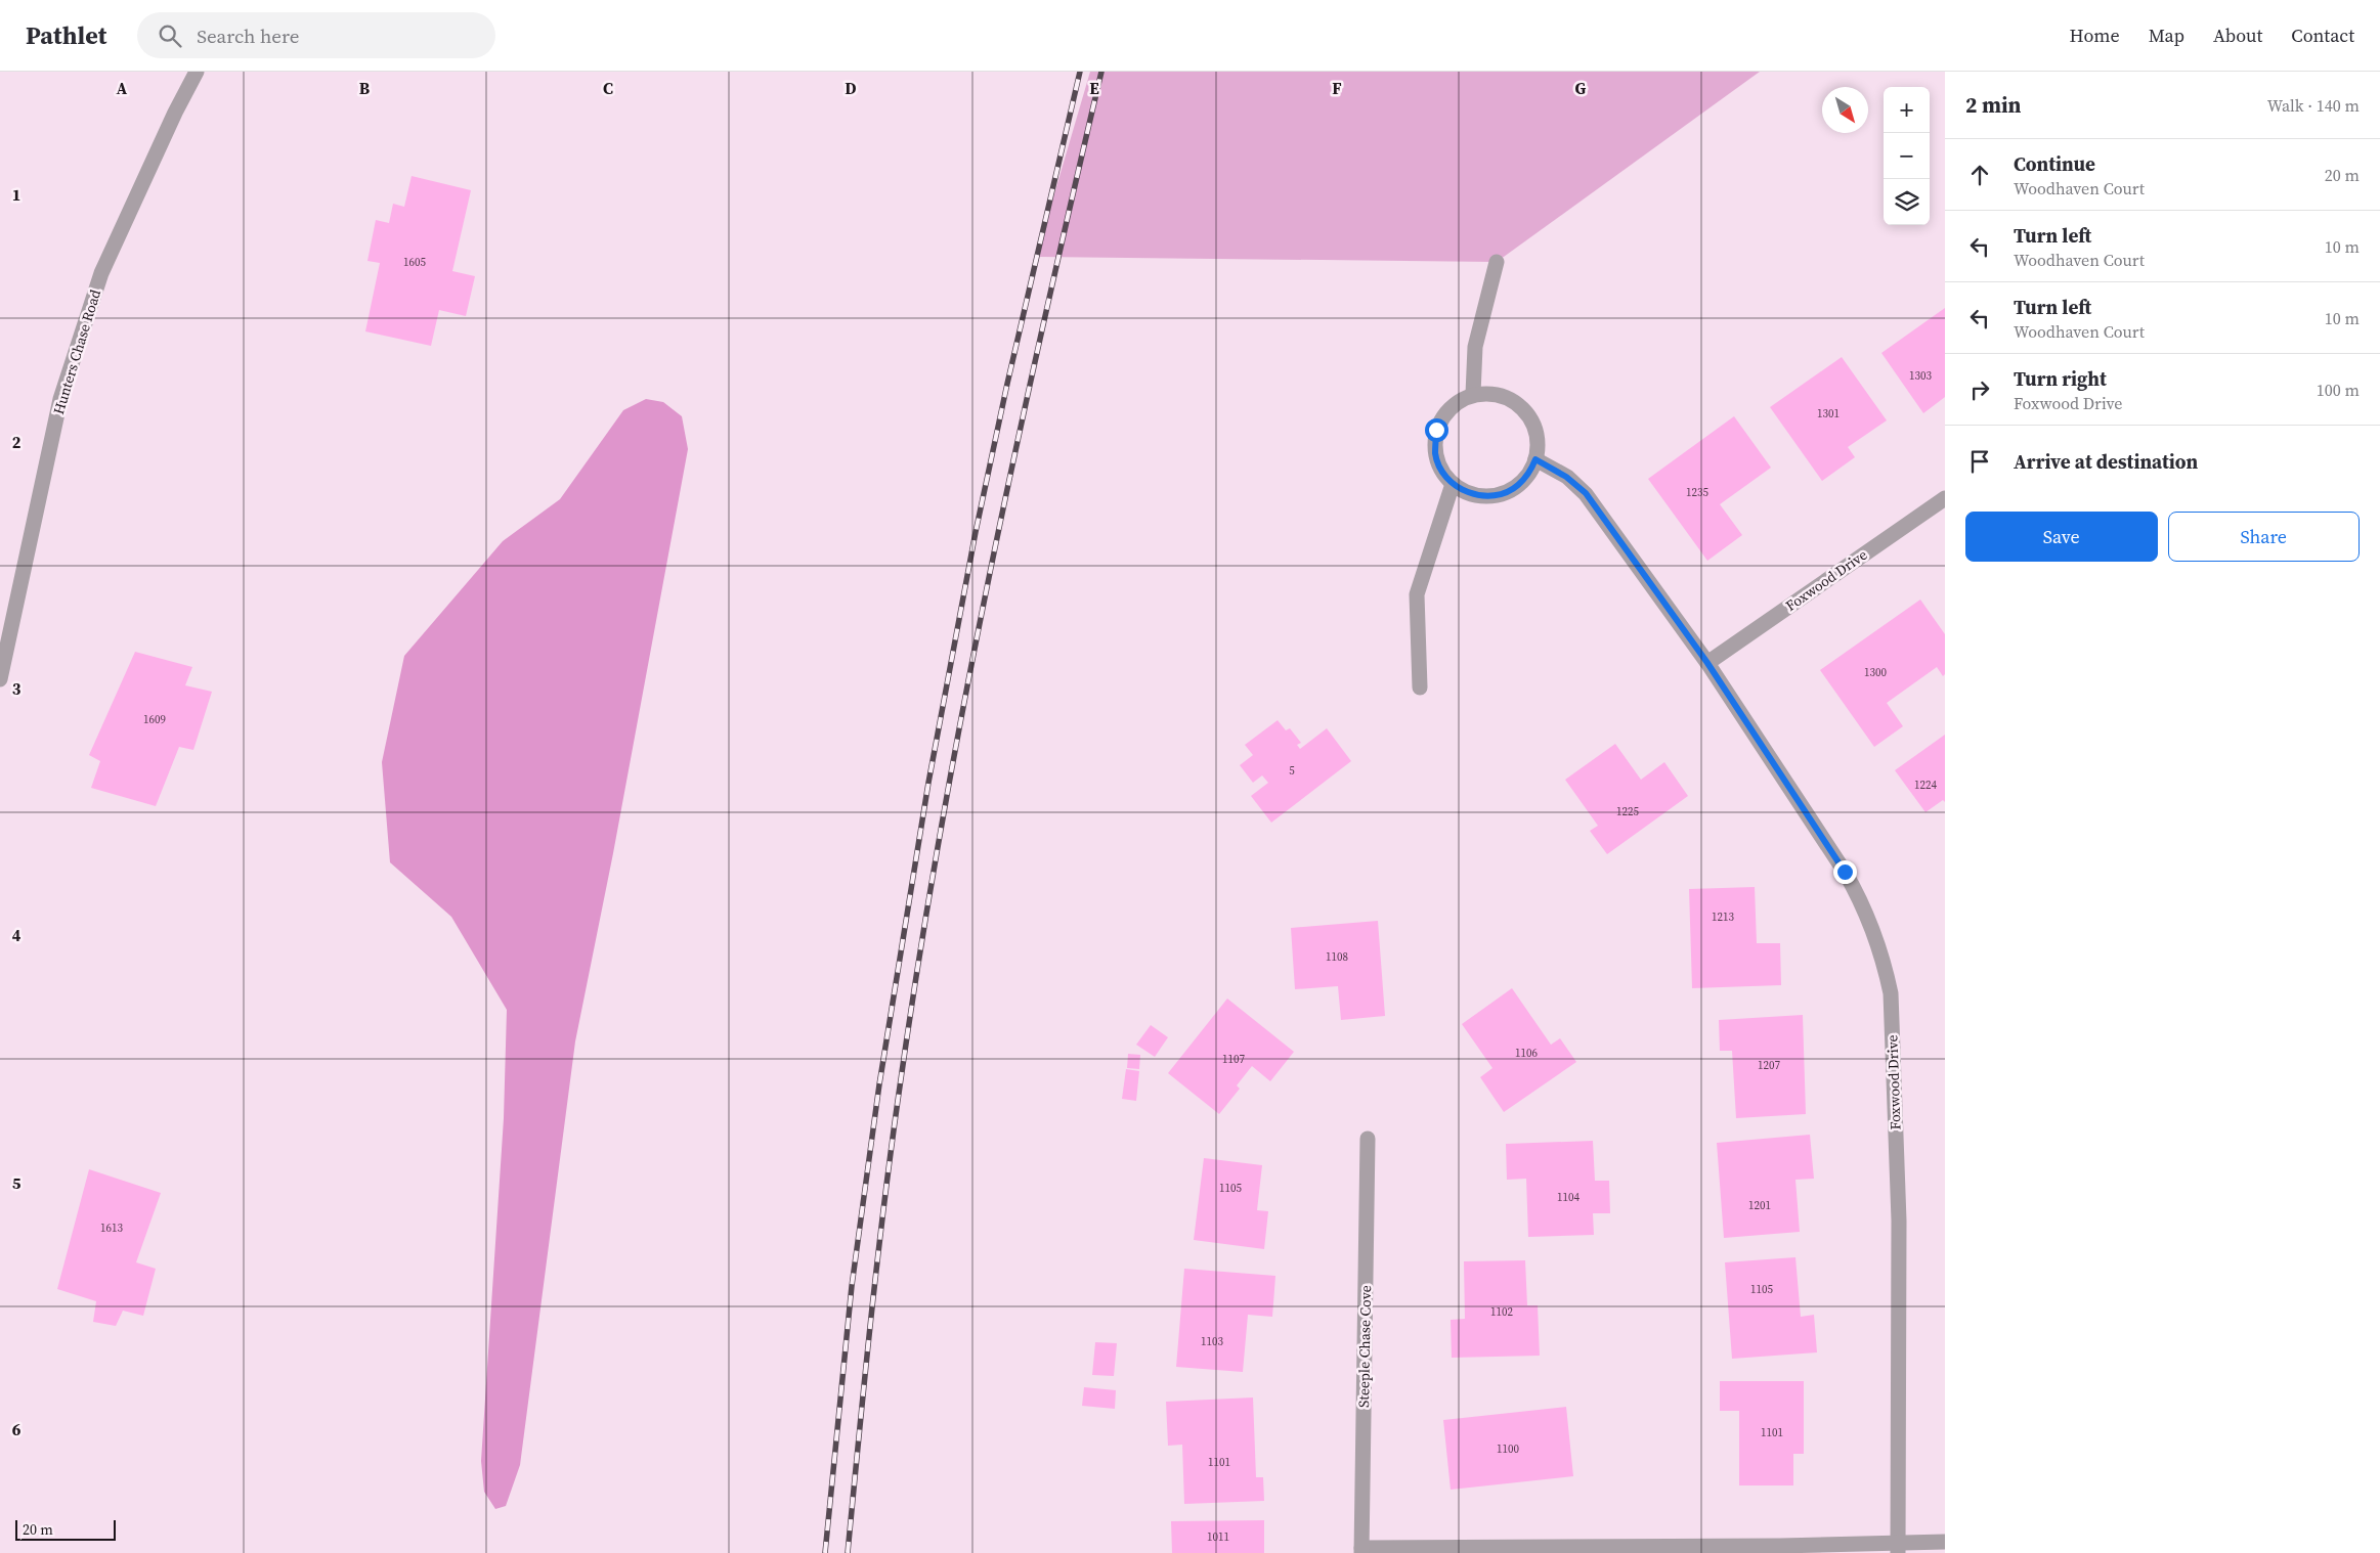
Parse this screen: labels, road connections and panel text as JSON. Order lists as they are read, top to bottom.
{
  "streets": {
    "street": ["Hunters Chase Road", "Foxwood Drive", "Steeple Chase Cove"]
  },
  "house_numbers": [
    "1605",
    "1303",
    "1301",
    "1235",
    "1300",
    "1609",
    "5",
    "1224",
    "1225",
    "1213",
    "1108",
    "1106",
    "1107",
    "1207",
    "1105",
    "1104",
    "1201",
    "1613",
    "1105",
    "1102",
    "1103",
    "1101",
    "1100",
    "1101",
    "1011"
  ],
  "scale_bar": "20 m",
  "north": "bottom right",
  "page": {
    "header": "Pathlet",
    "search": "Search here",
    "nav": [
      "Home",
      "Map",
      "About",
      "Contact"
    ],
    "heading": ["2 min", "Walk · 140 m"],
    "map_buttons": ["+", "−"],
    "list": [
      ["Continue", "Woodhaven Court", "20 m"],
      ["Turn left", "Woodhaven Court", "10 m"],
      ["Turn left", "Woodhaven Court", "10 m"],
      ["Turn right", "Foxwood Drive", "100 m"],
      "Arrive at destination"
    ],
    "buttons": ["Save", "Share"],
    "scale": "20 m"
  },
  "grid": {
    "columns": [
      "A",
      "B",
      "C",
      "D",
      "E",
      "F",
      "G"
    ],
    "rows": [
      "1",
      "2",
      "3",
      "4",
      "5",
      "6"
    ]
  }
}
